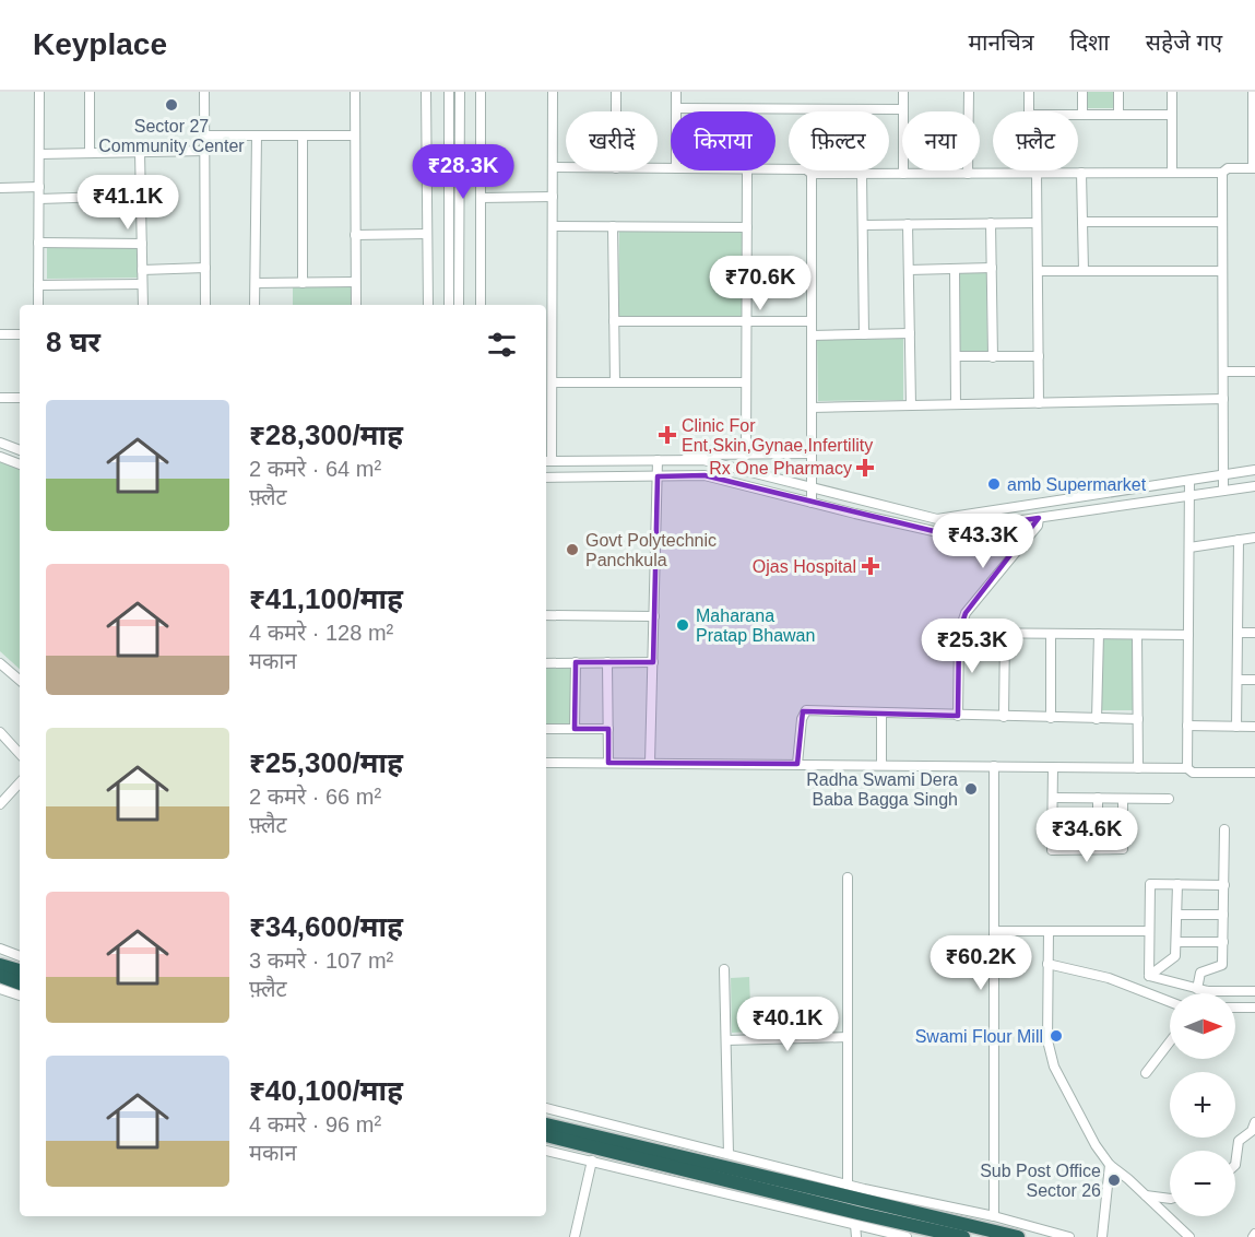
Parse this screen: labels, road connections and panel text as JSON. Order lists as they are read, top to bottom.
{
  "places": {
    "other": [
      "Sector 27 Community Center",
      "amb Supermarket",
      "Govt Polytechnic Panchkula",
      "Maharana Pratap Bhawan",
      "Radha Swami Dera Baba Bagga Singh",
      "Swami Flour Mill",
      "Sub Post Office Sector 26"
    ],
    "health": ["Clinic For Ent,Skin,Gynae,Infertility", "Rx One Pharmacy", "Ojas Hospital"]
  },
  "north": "right",
  "page": {
    "header": "Keyplace",
    "nav": ["मानचित्र", "दिशा", "सहेजे गए"],
    "chip": [
      "खरीदें",
      "किराया",
      "फ़िल्टर",
      "नया",
      "फ़्लैट"
    ],
    "price": [
      "₹28.3K",
      "₹41.1K",
      "₹70.6K",
      "₹43.3K",
      "₹25.3K",
      "₹34.6K",
      "₹60.2K",
      "₹40.1K"
    ],
    "heading": "8 घर",
    "list": [
      {
        "name": "₹28,300/माह",
        "note": "2 कमरे · 64 m² · फ़्लैट"
      },
      {
        "name": "₹41,100/माह",
        "note": "4 कमरे · 128 m² · मकान"
      },
      {
        "name": "₹25,300/माह",
        "note": "2 कमरे · 66 m² · फ़्लैट"
      },
      {
        "name": "₹34,600/माह",
        "note": "3 कमरे · 107 m² · फ़्लैट"
      },
      {
        "name": "₹40,100/माह",
        "note": "4 कमरे · 96 m² · मकान"
      }
    ],
    "map_buttons": ["+", "−"]
  }
}
